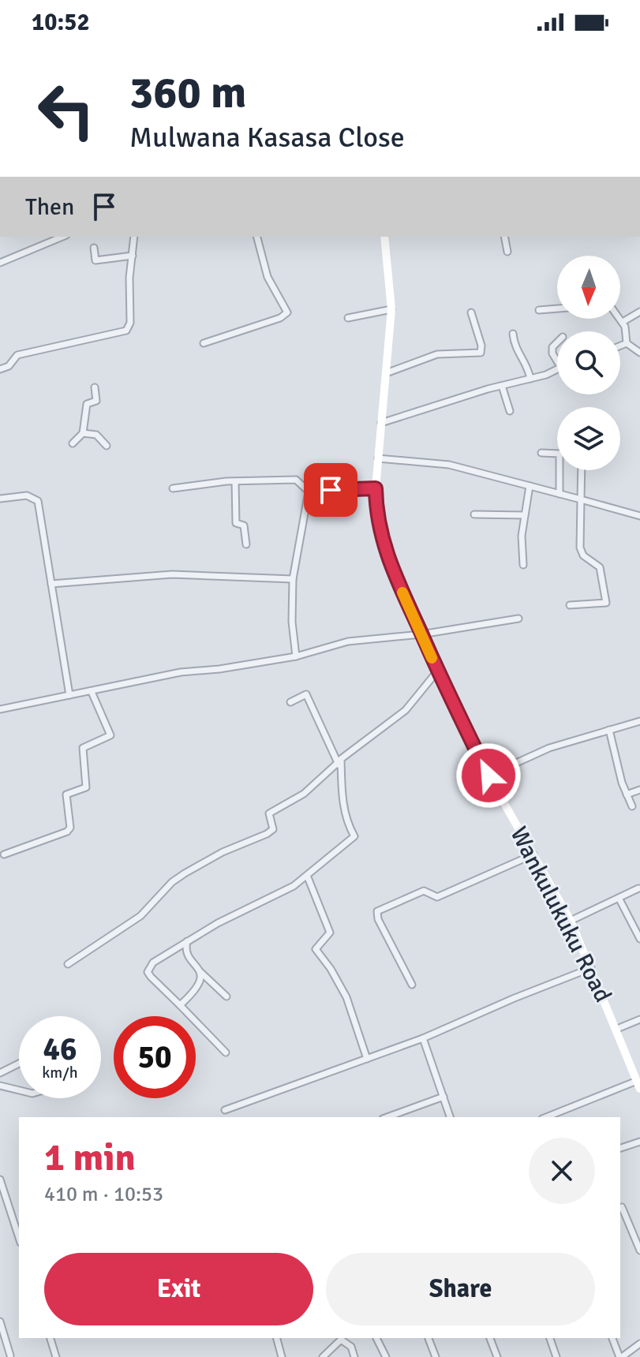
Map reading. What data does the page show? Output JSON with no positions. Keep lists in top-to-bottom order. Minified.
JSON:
{"streets":{"main road":["Wankulukuku Road"]},"north":"bottom","page":{"status":"10:52","turn":["360 m","Mulwana Kasasa Close"],"then":"Then","speed":"46 km/h","limit":"50","heading":["1 min","410 m · 10:53"],"buttons":["Exit","Share"]}}
